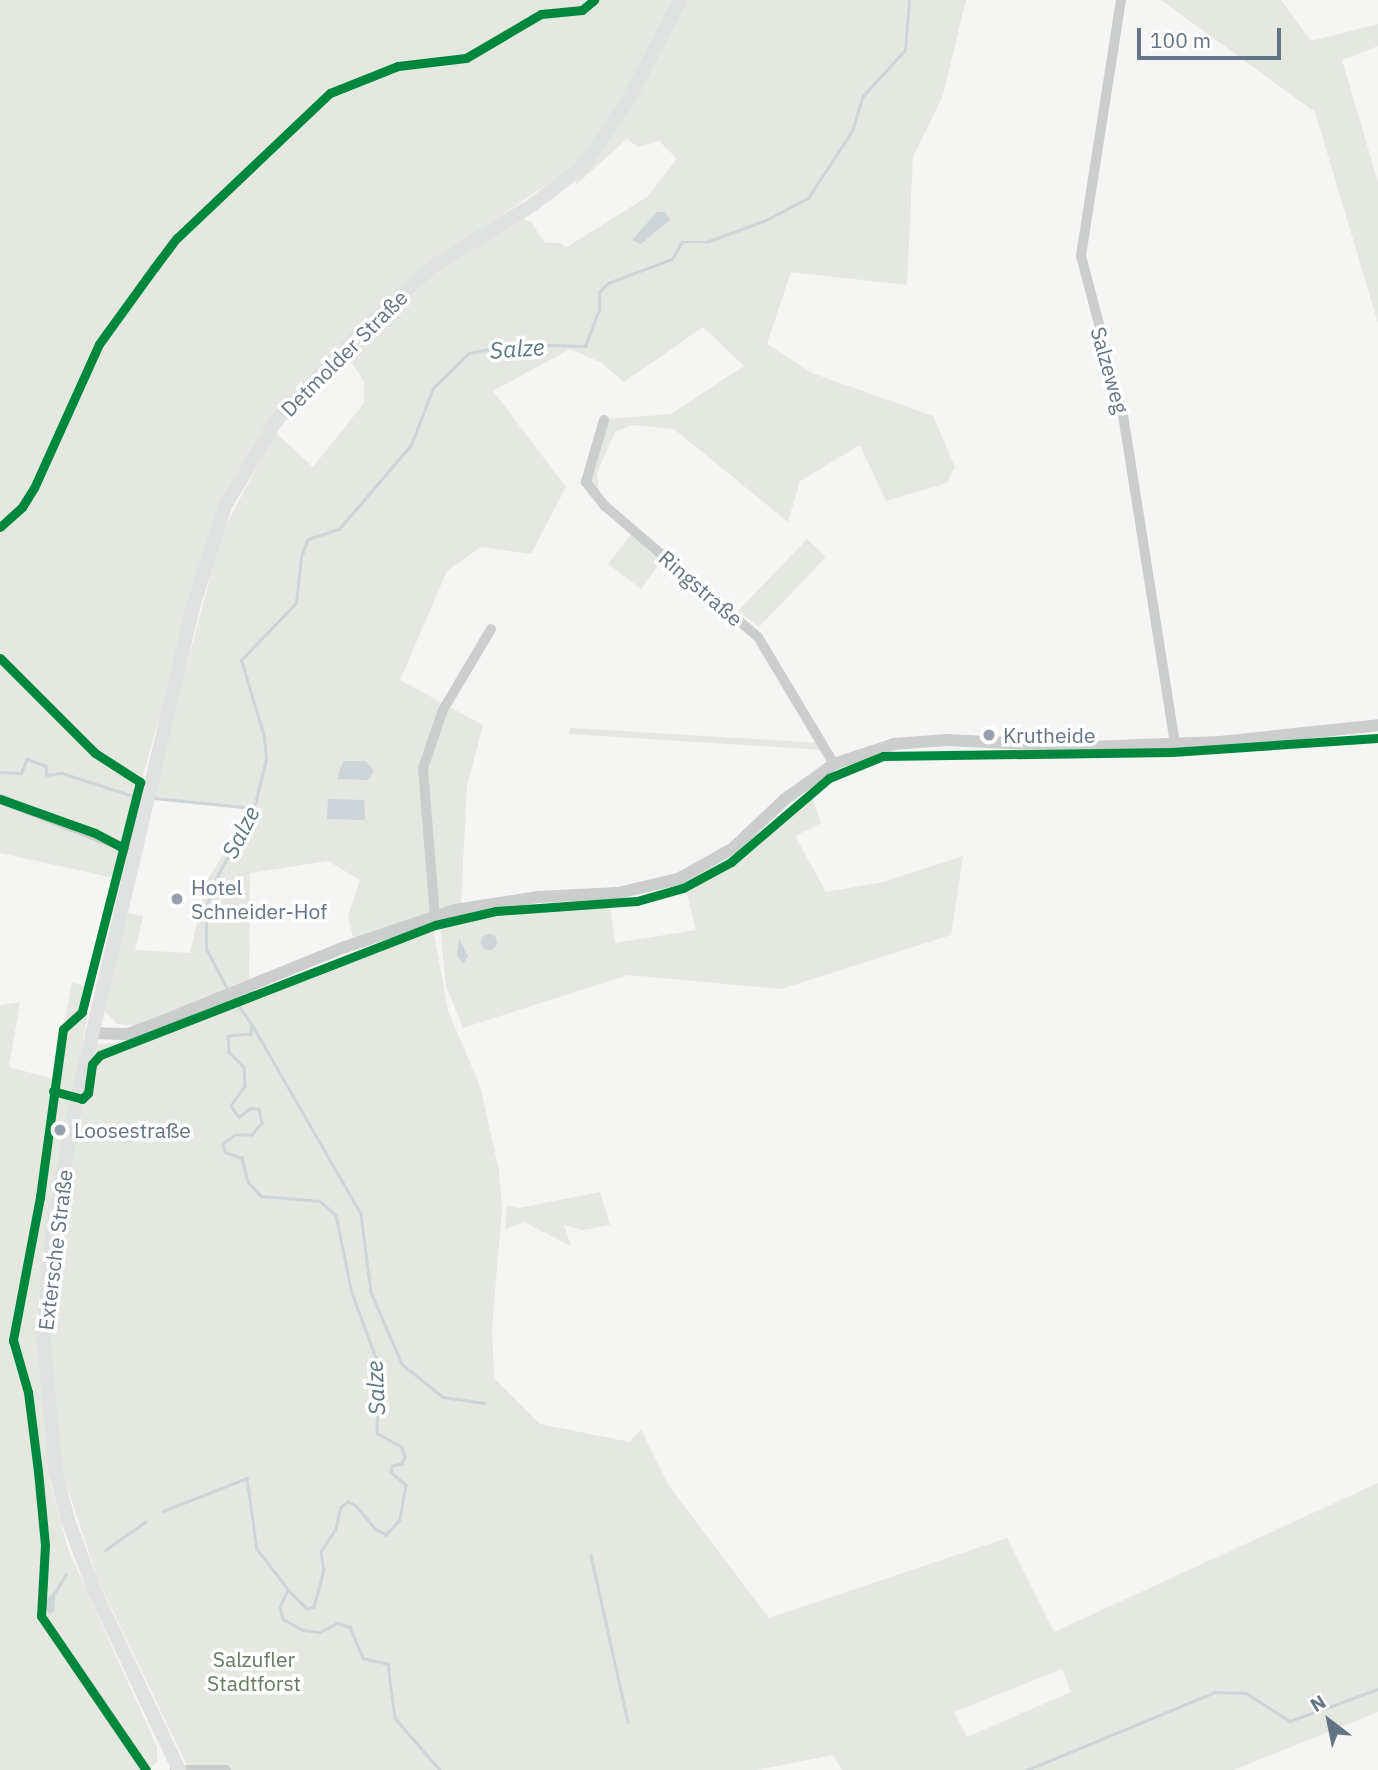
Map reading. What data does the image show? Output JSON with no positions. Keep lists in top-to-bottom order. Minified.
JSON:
{"streets":{"main road":["Detmolder Straße","Extersche Straße"],"street":["Salzeweg","Ringstraße"]},"crossings":[["Detmolder Straße","Extersche Straße"]],"water":["Salze"],"parks":["Salzufler Stadtforst"],"places":["Krutheide","Hotel Schneider-Hof","Loosestraße"],"scale_bar":"100 m","north":"top left"}
